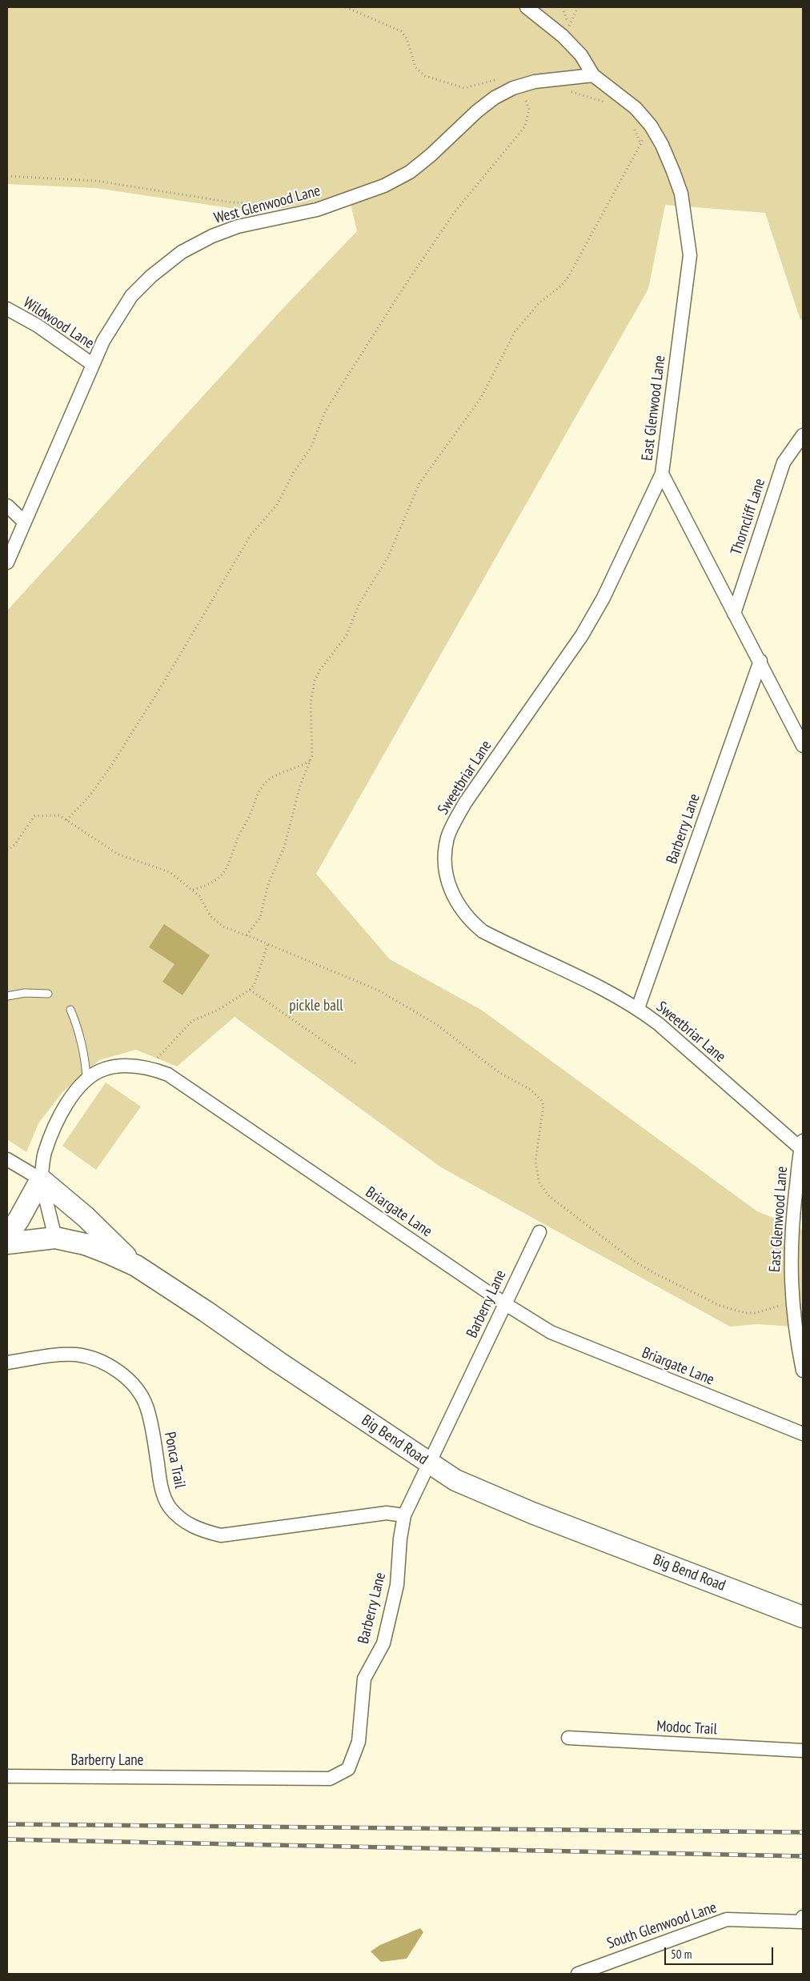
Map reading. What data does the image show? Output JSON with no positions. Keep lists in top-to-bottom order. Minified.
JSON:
{"streets":{"main road":["Big Bend Road"],"street":["West Glenwood Lane","Wildwood Lane","East Glenwood Lane","Thorncliff Lane","Sweetbriar Lane","Barberry Lane","Briargate Lane","Ponca Trail","Modoc Trail","South Glenwood Lane"]},"crossings":[["West Glenwood Lane","Wildwood Lane"],["West Glenwood Lane","East Glenwood Lane"],["East Glenwood Lane","Thorncliff Lane"],["East Glenwood Lane","Sweetbriar Lane"],["East Glenwood Lane","Barberry Lane"],["Sweetbriar Lane","Barberry Lane"],["Barberry Lane","Briargate Lane"],["Barberry Lane","Big Bend Road"],["Barberry Lane","Ponca Trail"]],"parks":["pickle ball"],"scale_bar":"50 m"}
